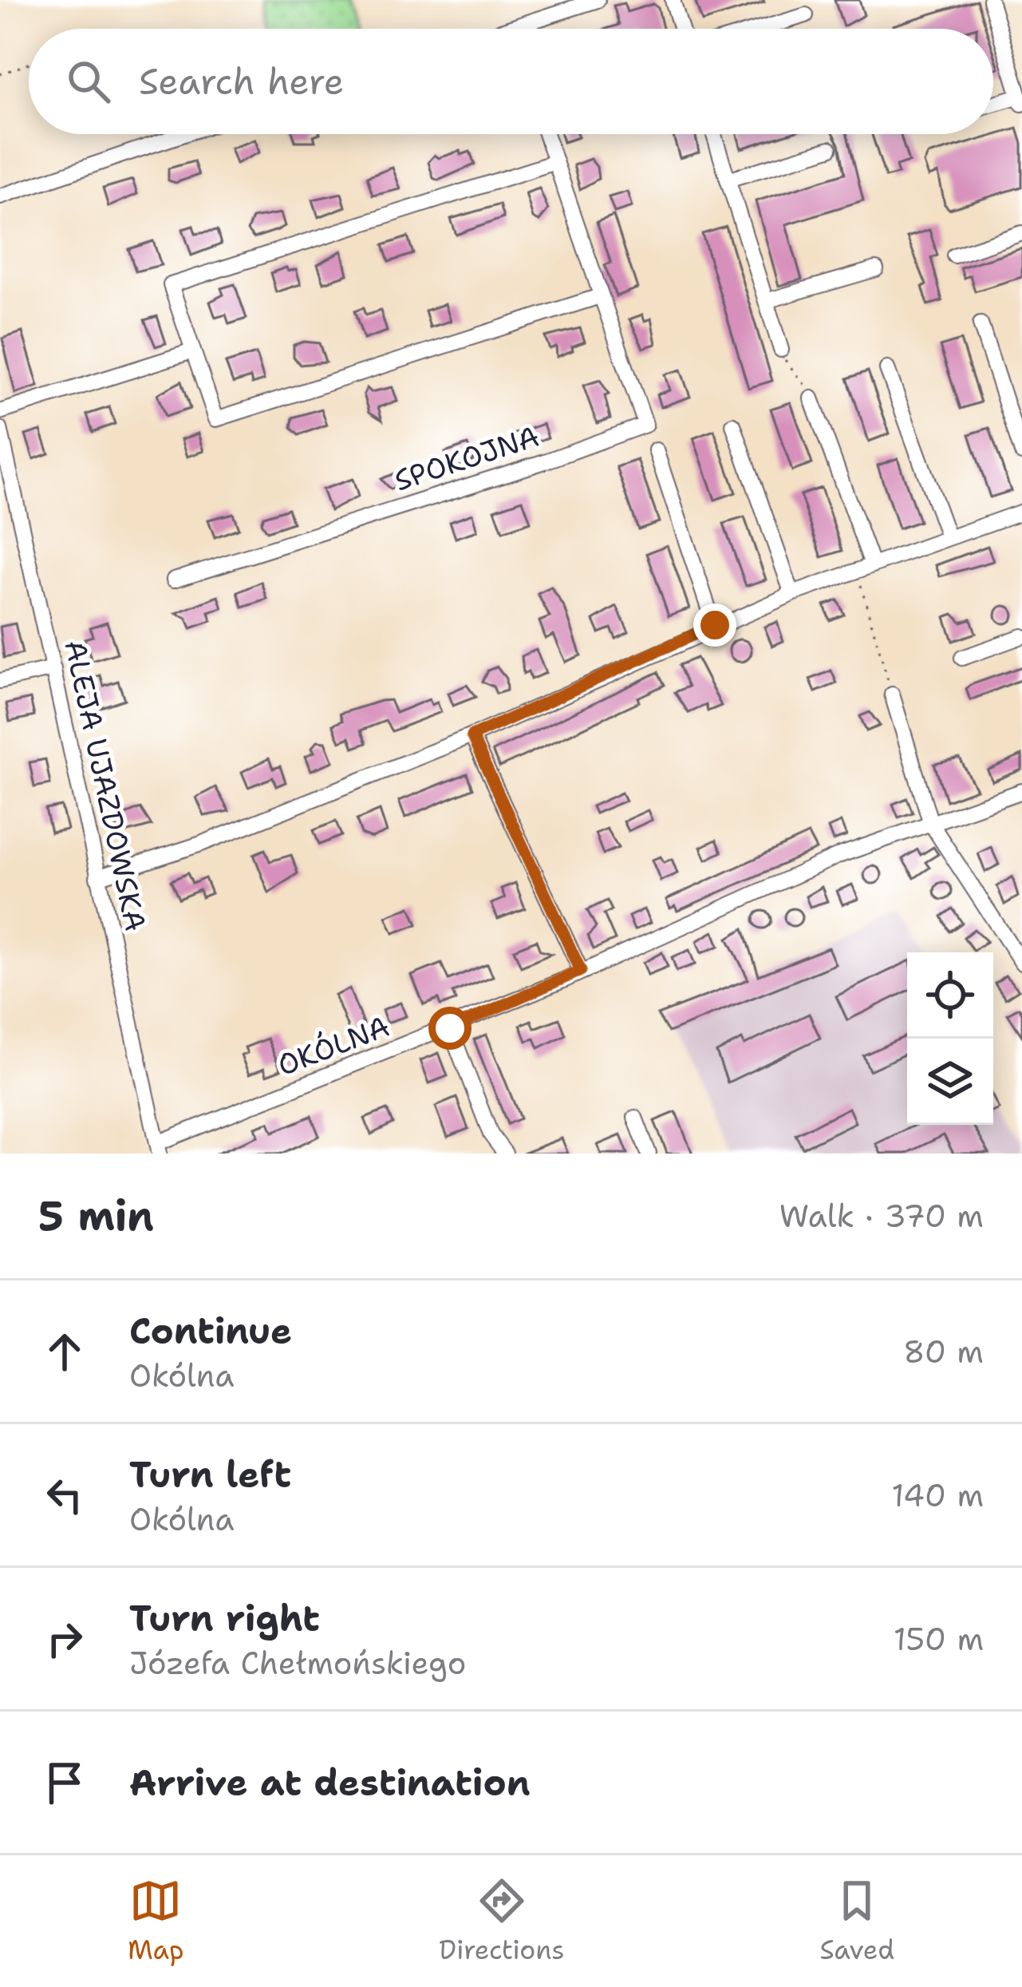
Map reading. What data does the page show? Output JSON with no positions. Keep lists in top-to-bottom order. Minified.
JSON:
{"streets":{"street":["SPOKOJNA","ALEJA UJAZDOWSKA","OKÓLNA"]},"crossings":[["ALEJA UJAZDOWSKA","OKÓLNA"]],"page":{"search":"Search here","heading":["5 min","Walk · 370 m"],"list":[["Continue","Okólna","80 m"],["Turn left","Okólna","140 m"],["Turn right","Józefa Chełmońskiego","150 m"],"Arrive at destination"],"nav":["Map","Directions","Saved"]}}
